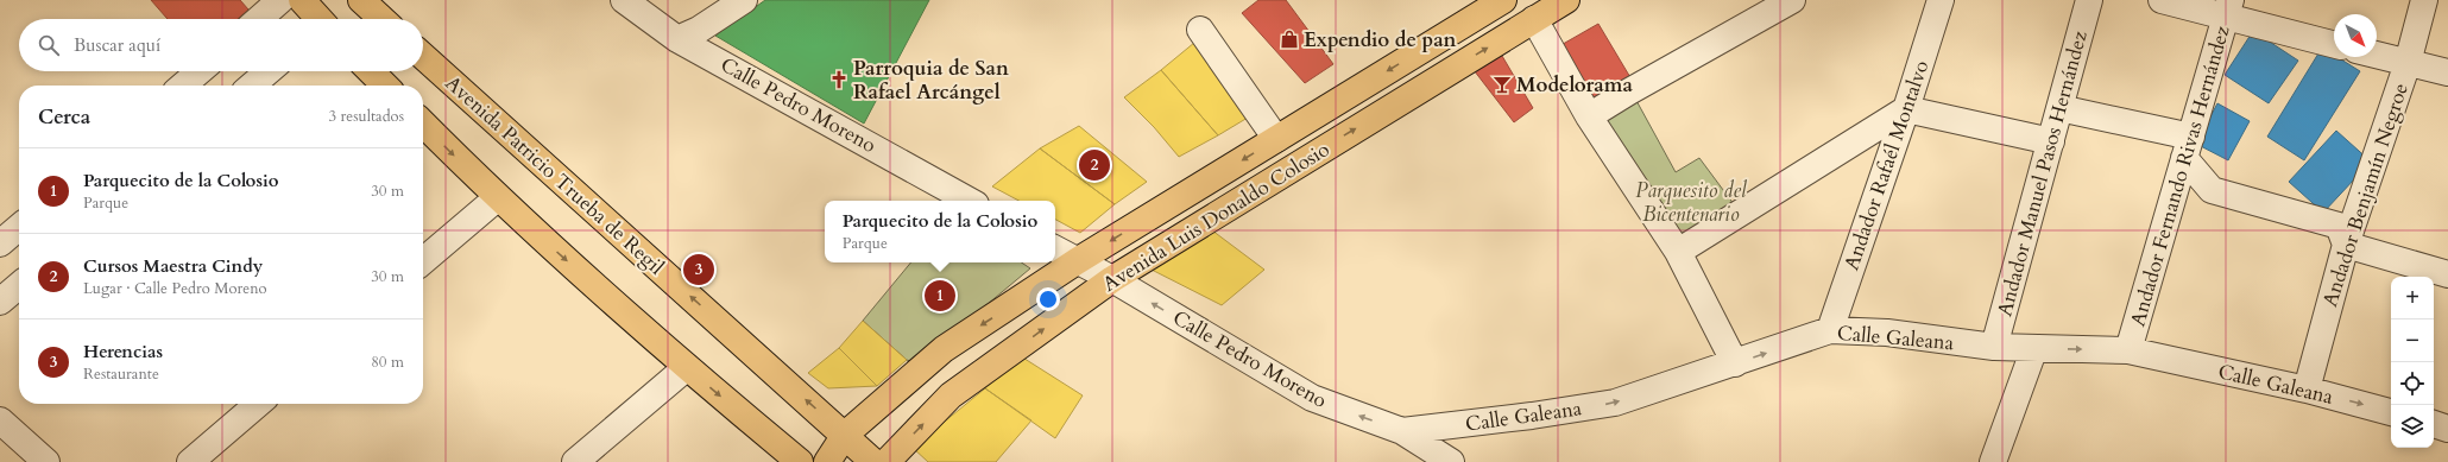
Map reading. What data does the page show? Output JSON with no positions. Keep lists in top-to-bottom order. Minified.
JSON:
{"streets":{"main road":["Avenida Patricio Trueba de Regil","Avenida Luis Donaldo Colosio"],"street":["Calle Pedro Moreno","Andador Rafaél Montalvo","Andador Manuel Pasos Hernández","Andador Fernando Rivas Hernández","Andador Benjamín Negroe","Calle Galeana"]},"crossings":[["Calle Pedro Moreno","Avenida Luis Donaldo Colosio"],["Calle Pedro Moreno","Calle Galeana"],["Andador Rafaél Montalvo","Calle Galeana"],["Andador Manuel Pasos Hernández","Calle Galeana"],["Andador Fernando Rivas Hernández","Calle Galeana"],["Andador Benjamín Negroe","Calle Galeana"]],"one_way":["Calle Pedro Moreno"],"parks":["Parquesito del Bicentenario"],"places":{"shop":["Expendio de pan"],"church":["Parroquia de San Rafael Arcángel"],"bar":["Modelorama"]},"north":"bottom right","page":{"search":"Buscar aquí","heading":["Cerca","3 resultados"],"pins":["2","3","1"],"list":[{"mark":"1","name":"Parquecito de la Colosio","note":"Parque","value":"30 m"},{"mark":"2","name":"Cursos Maestra Cindy","note":"Lugar · Calle Pedro Moreno","value":"30 m"},{"mark":"3","name":"Herencias","note":"Restaurante","value":"80 m"}],"popup":["Parquecito de la Colosio","Parque"],"map_buttons":["+","−"]}}
